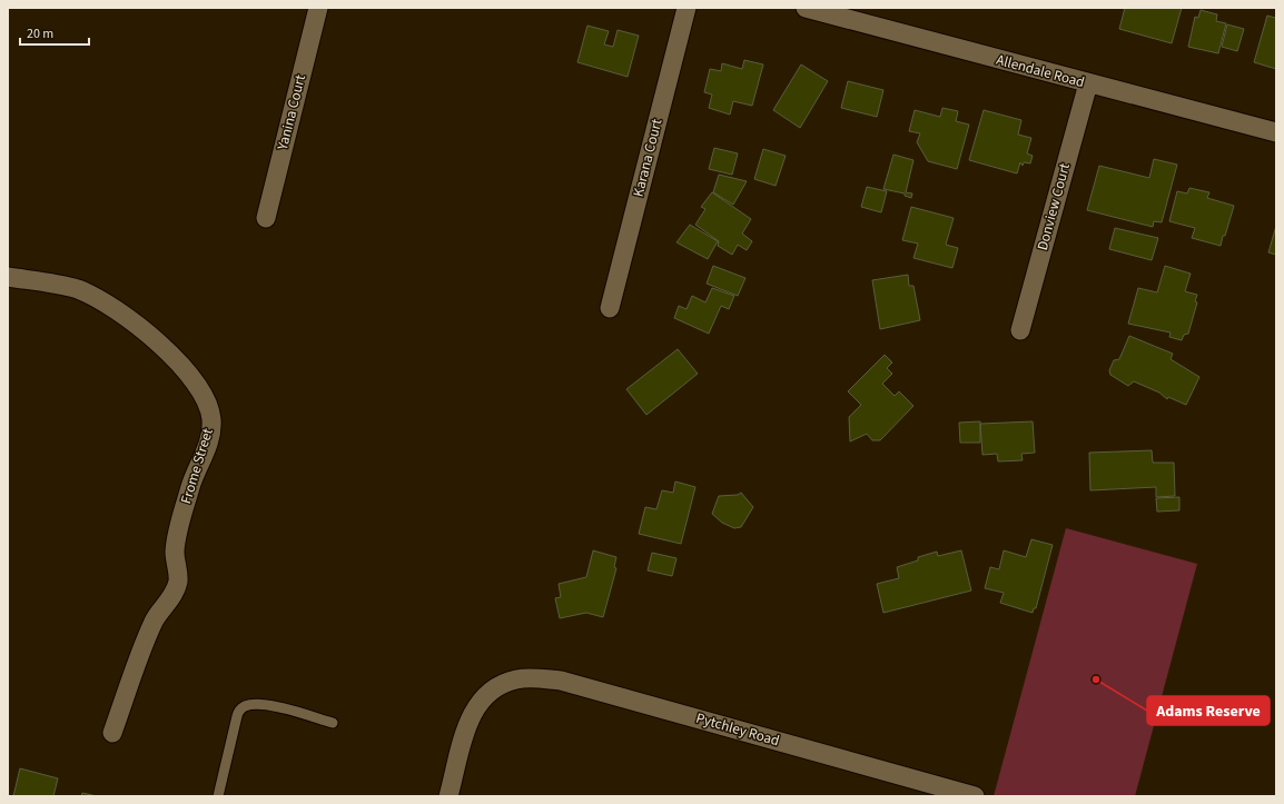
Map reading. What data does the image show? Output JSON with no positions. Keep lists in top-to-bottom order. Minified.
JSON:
{"streets":{"street":["Allendale Road","Yanina Court","Karana Court","Donview Court","Frome Street","Pytchley Road"]},"crossings":[["Allendale Road","Donview Court"]],"places":["Adams Reserve"],"scale_bar":"20 m"}
